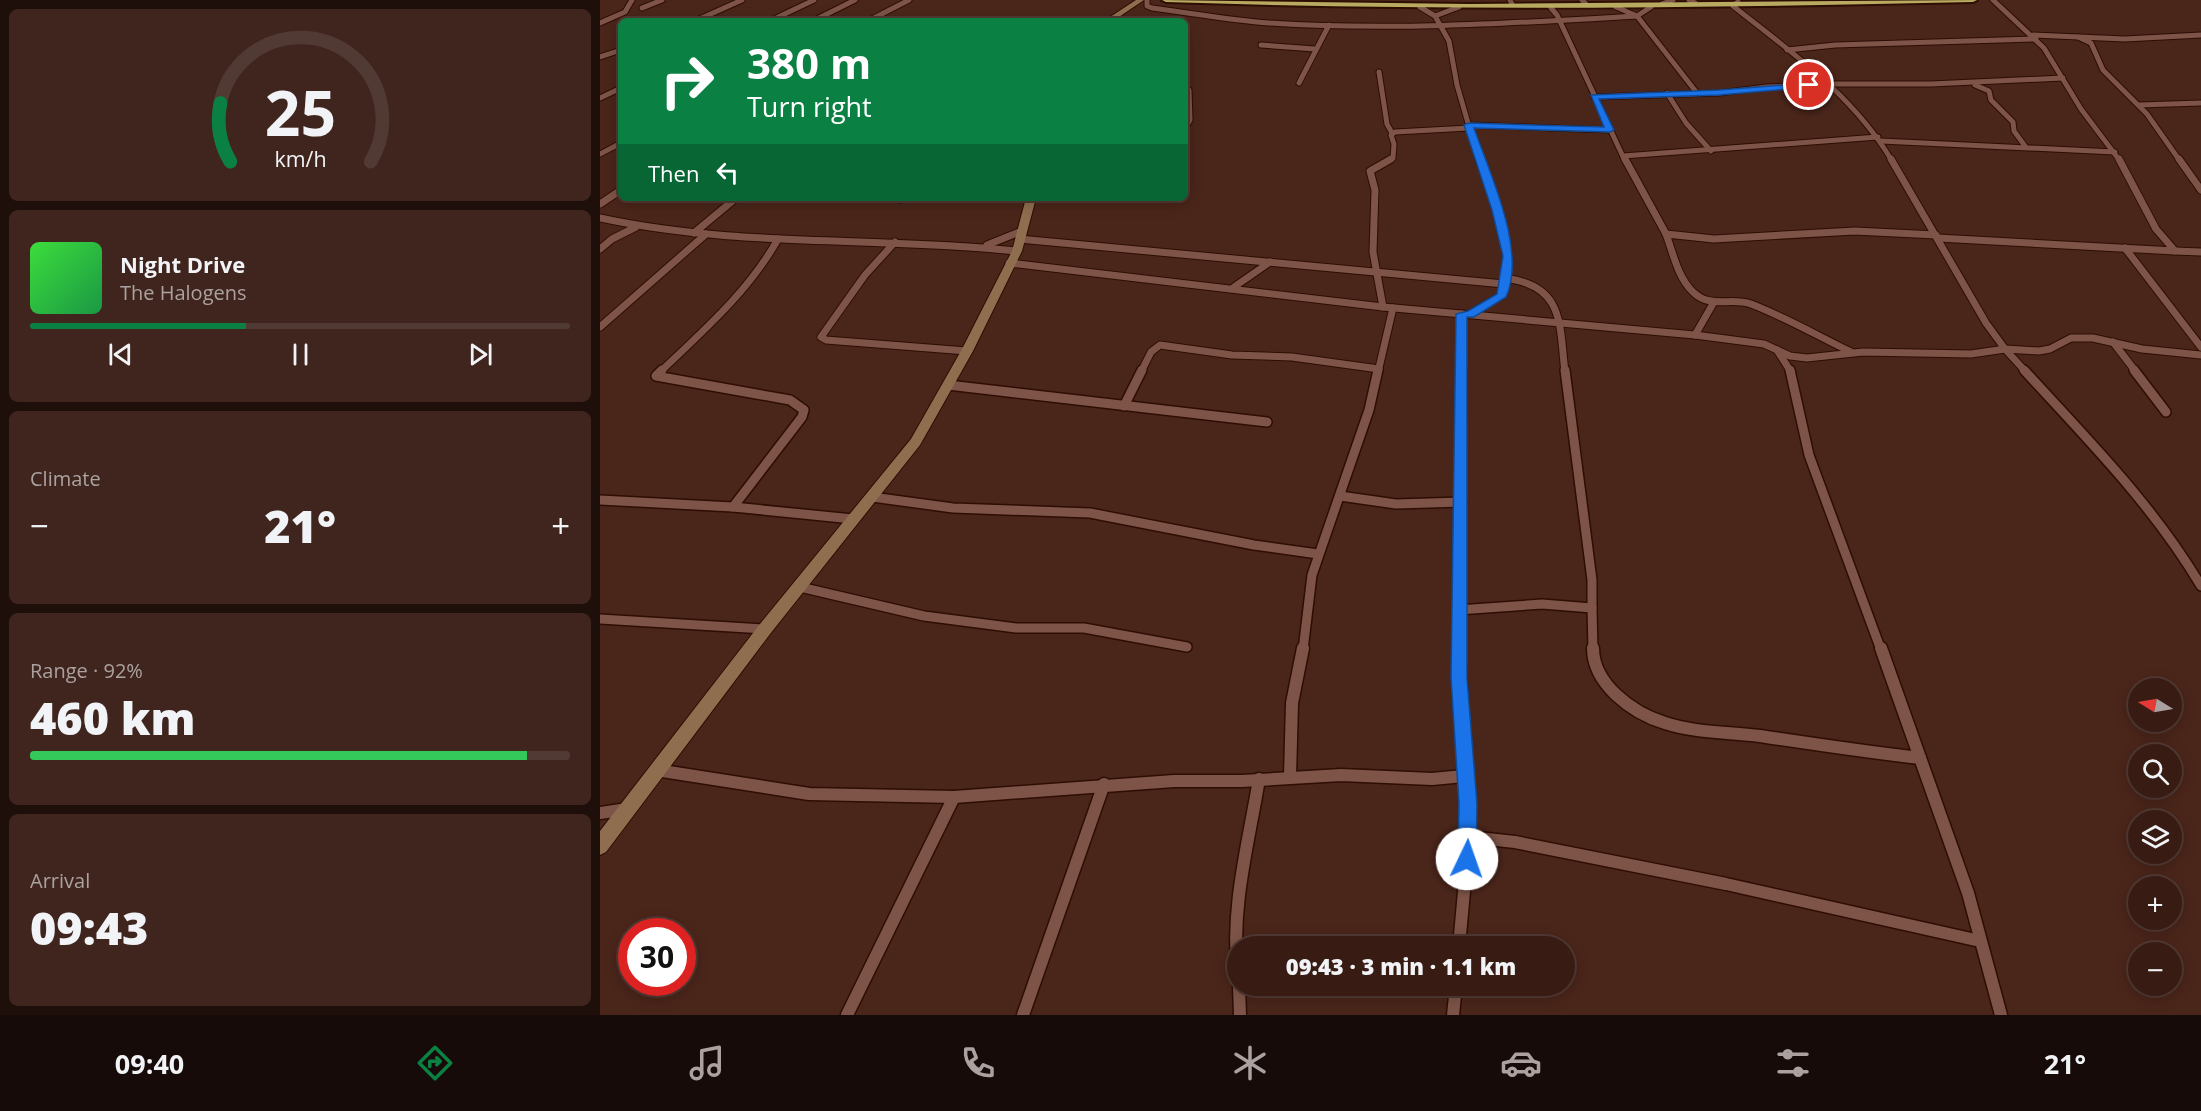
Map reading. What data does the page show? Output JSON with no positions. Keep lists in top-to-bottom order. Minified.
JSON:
{"north":"left","page":{"turn":["380 m","Turn right"],"then":"Then","song":["Night Drive","The Halogens"],"tile":["Climate",["Range · 92%","460 km"],["Arrival","09:43"]],"heat":["−","21°","+"],"map_buttons":["+","−"],"limit":"30","trip":"09:43 · 3 min · 1.1 km","tabs":["09:40","21°"],"gauge":["25","km/h"]}}
